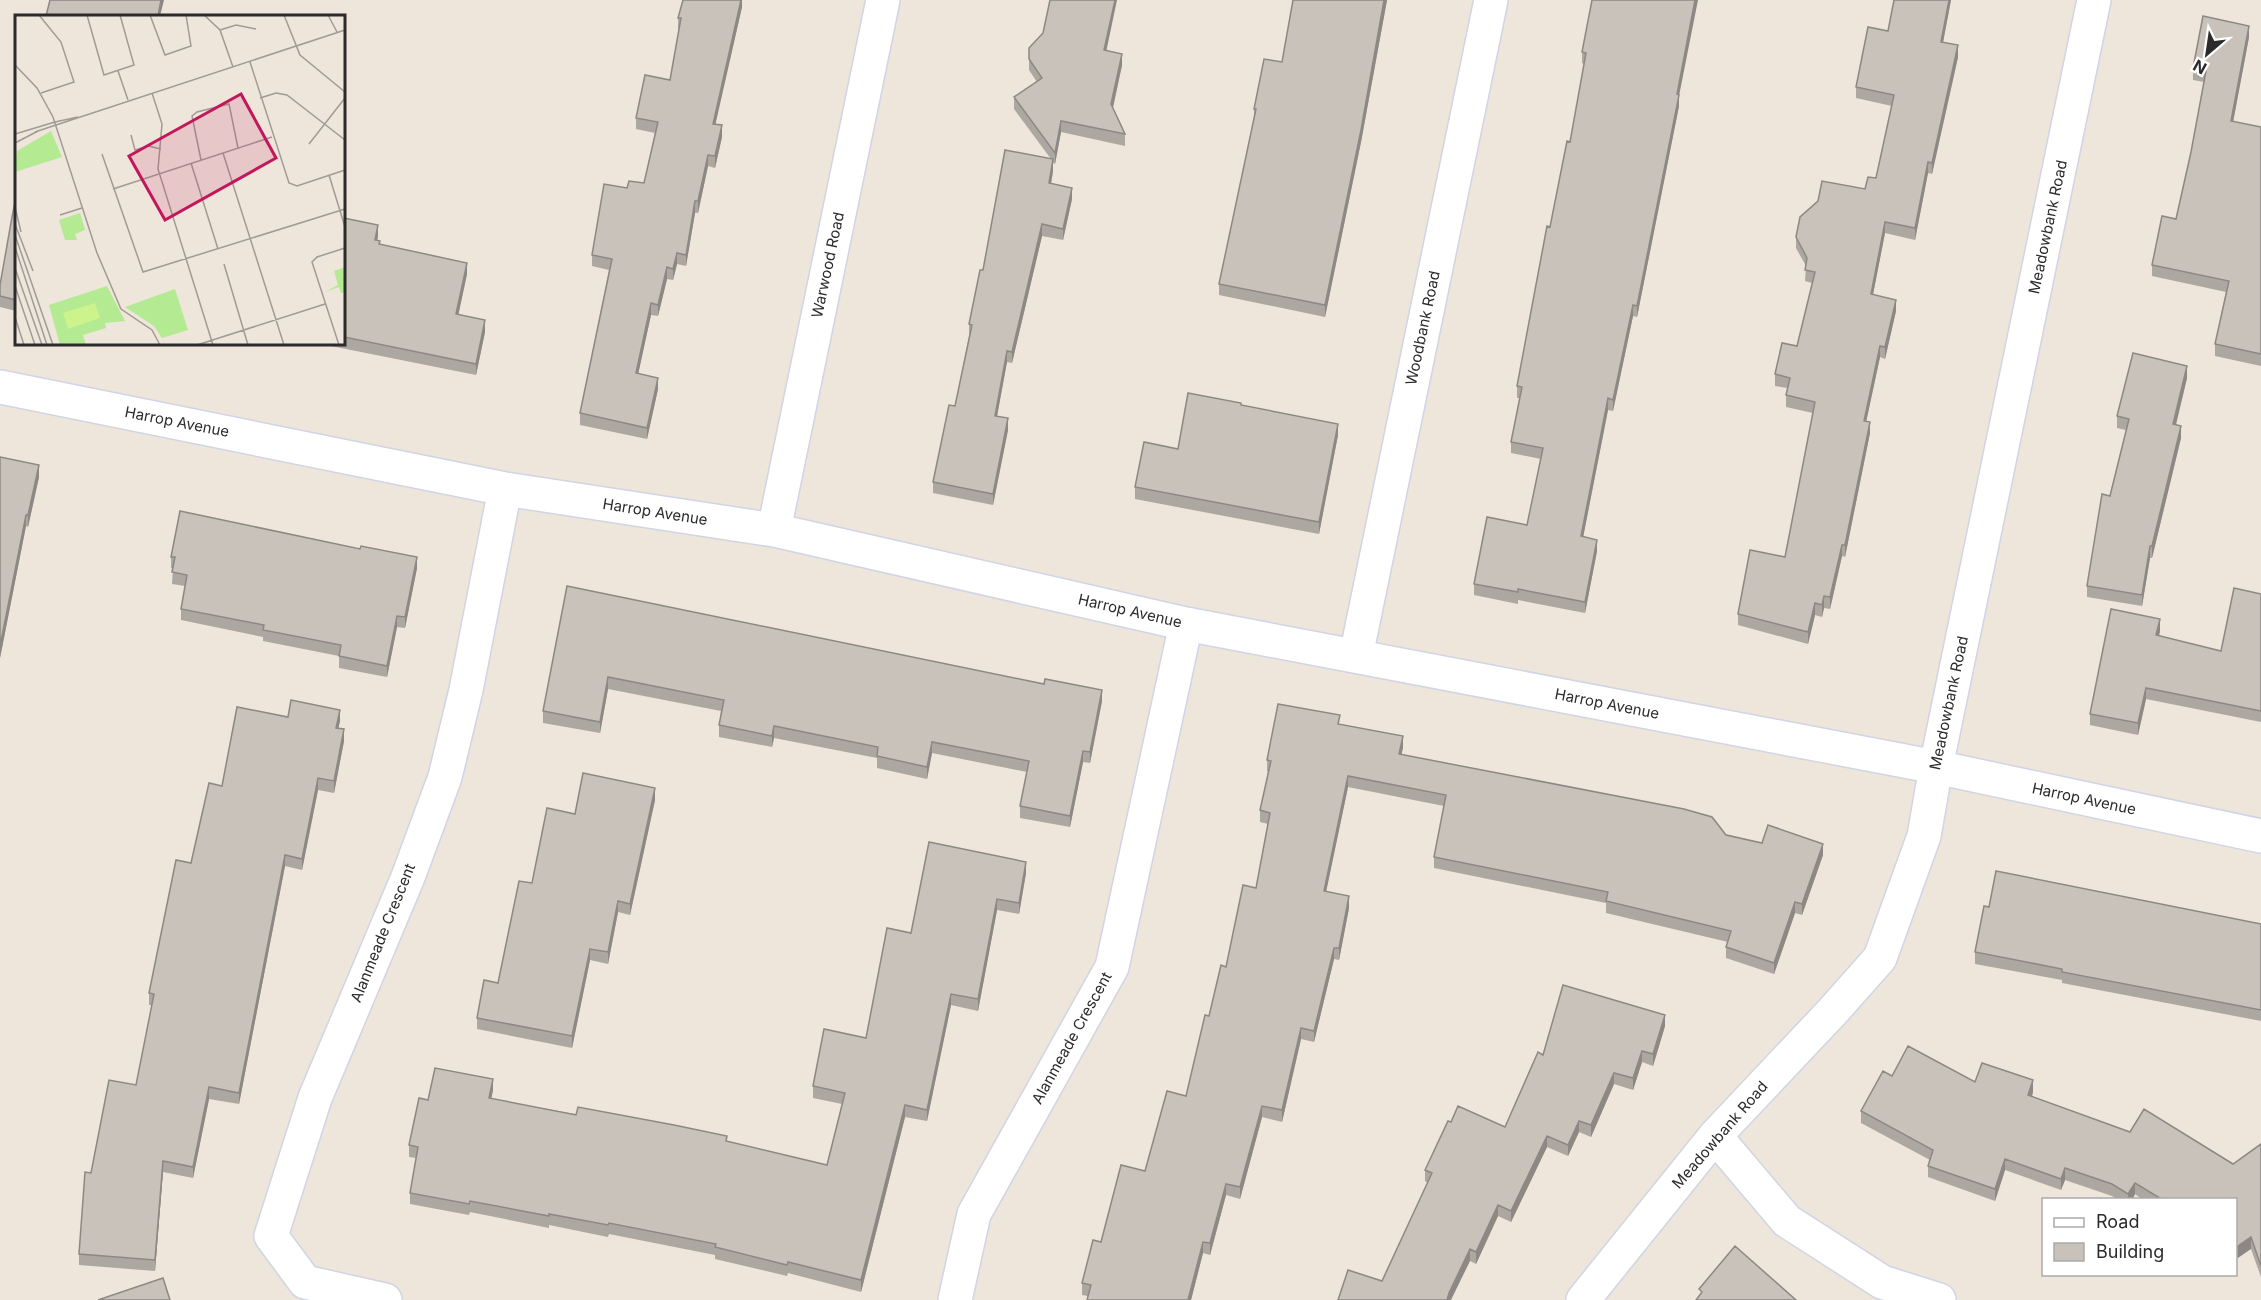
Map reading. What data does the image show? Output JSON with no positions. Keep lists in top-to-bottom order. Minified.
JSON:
{"streets":{"street":["Meadowbank Road","Warwood Road","Woodbank Road","Harrop Avenue","Alanmeade Crescent"]},"crossings":[["Meadowbank Road","Harrop Avenue"],["Warwood Road","Harrop Avenue"],["Woodbank Road","Harrop Avenue"],["Harrop Avenue","Alanmeade Crescent"]],"legend":["Road","Building"],"north":"bottom left"}
